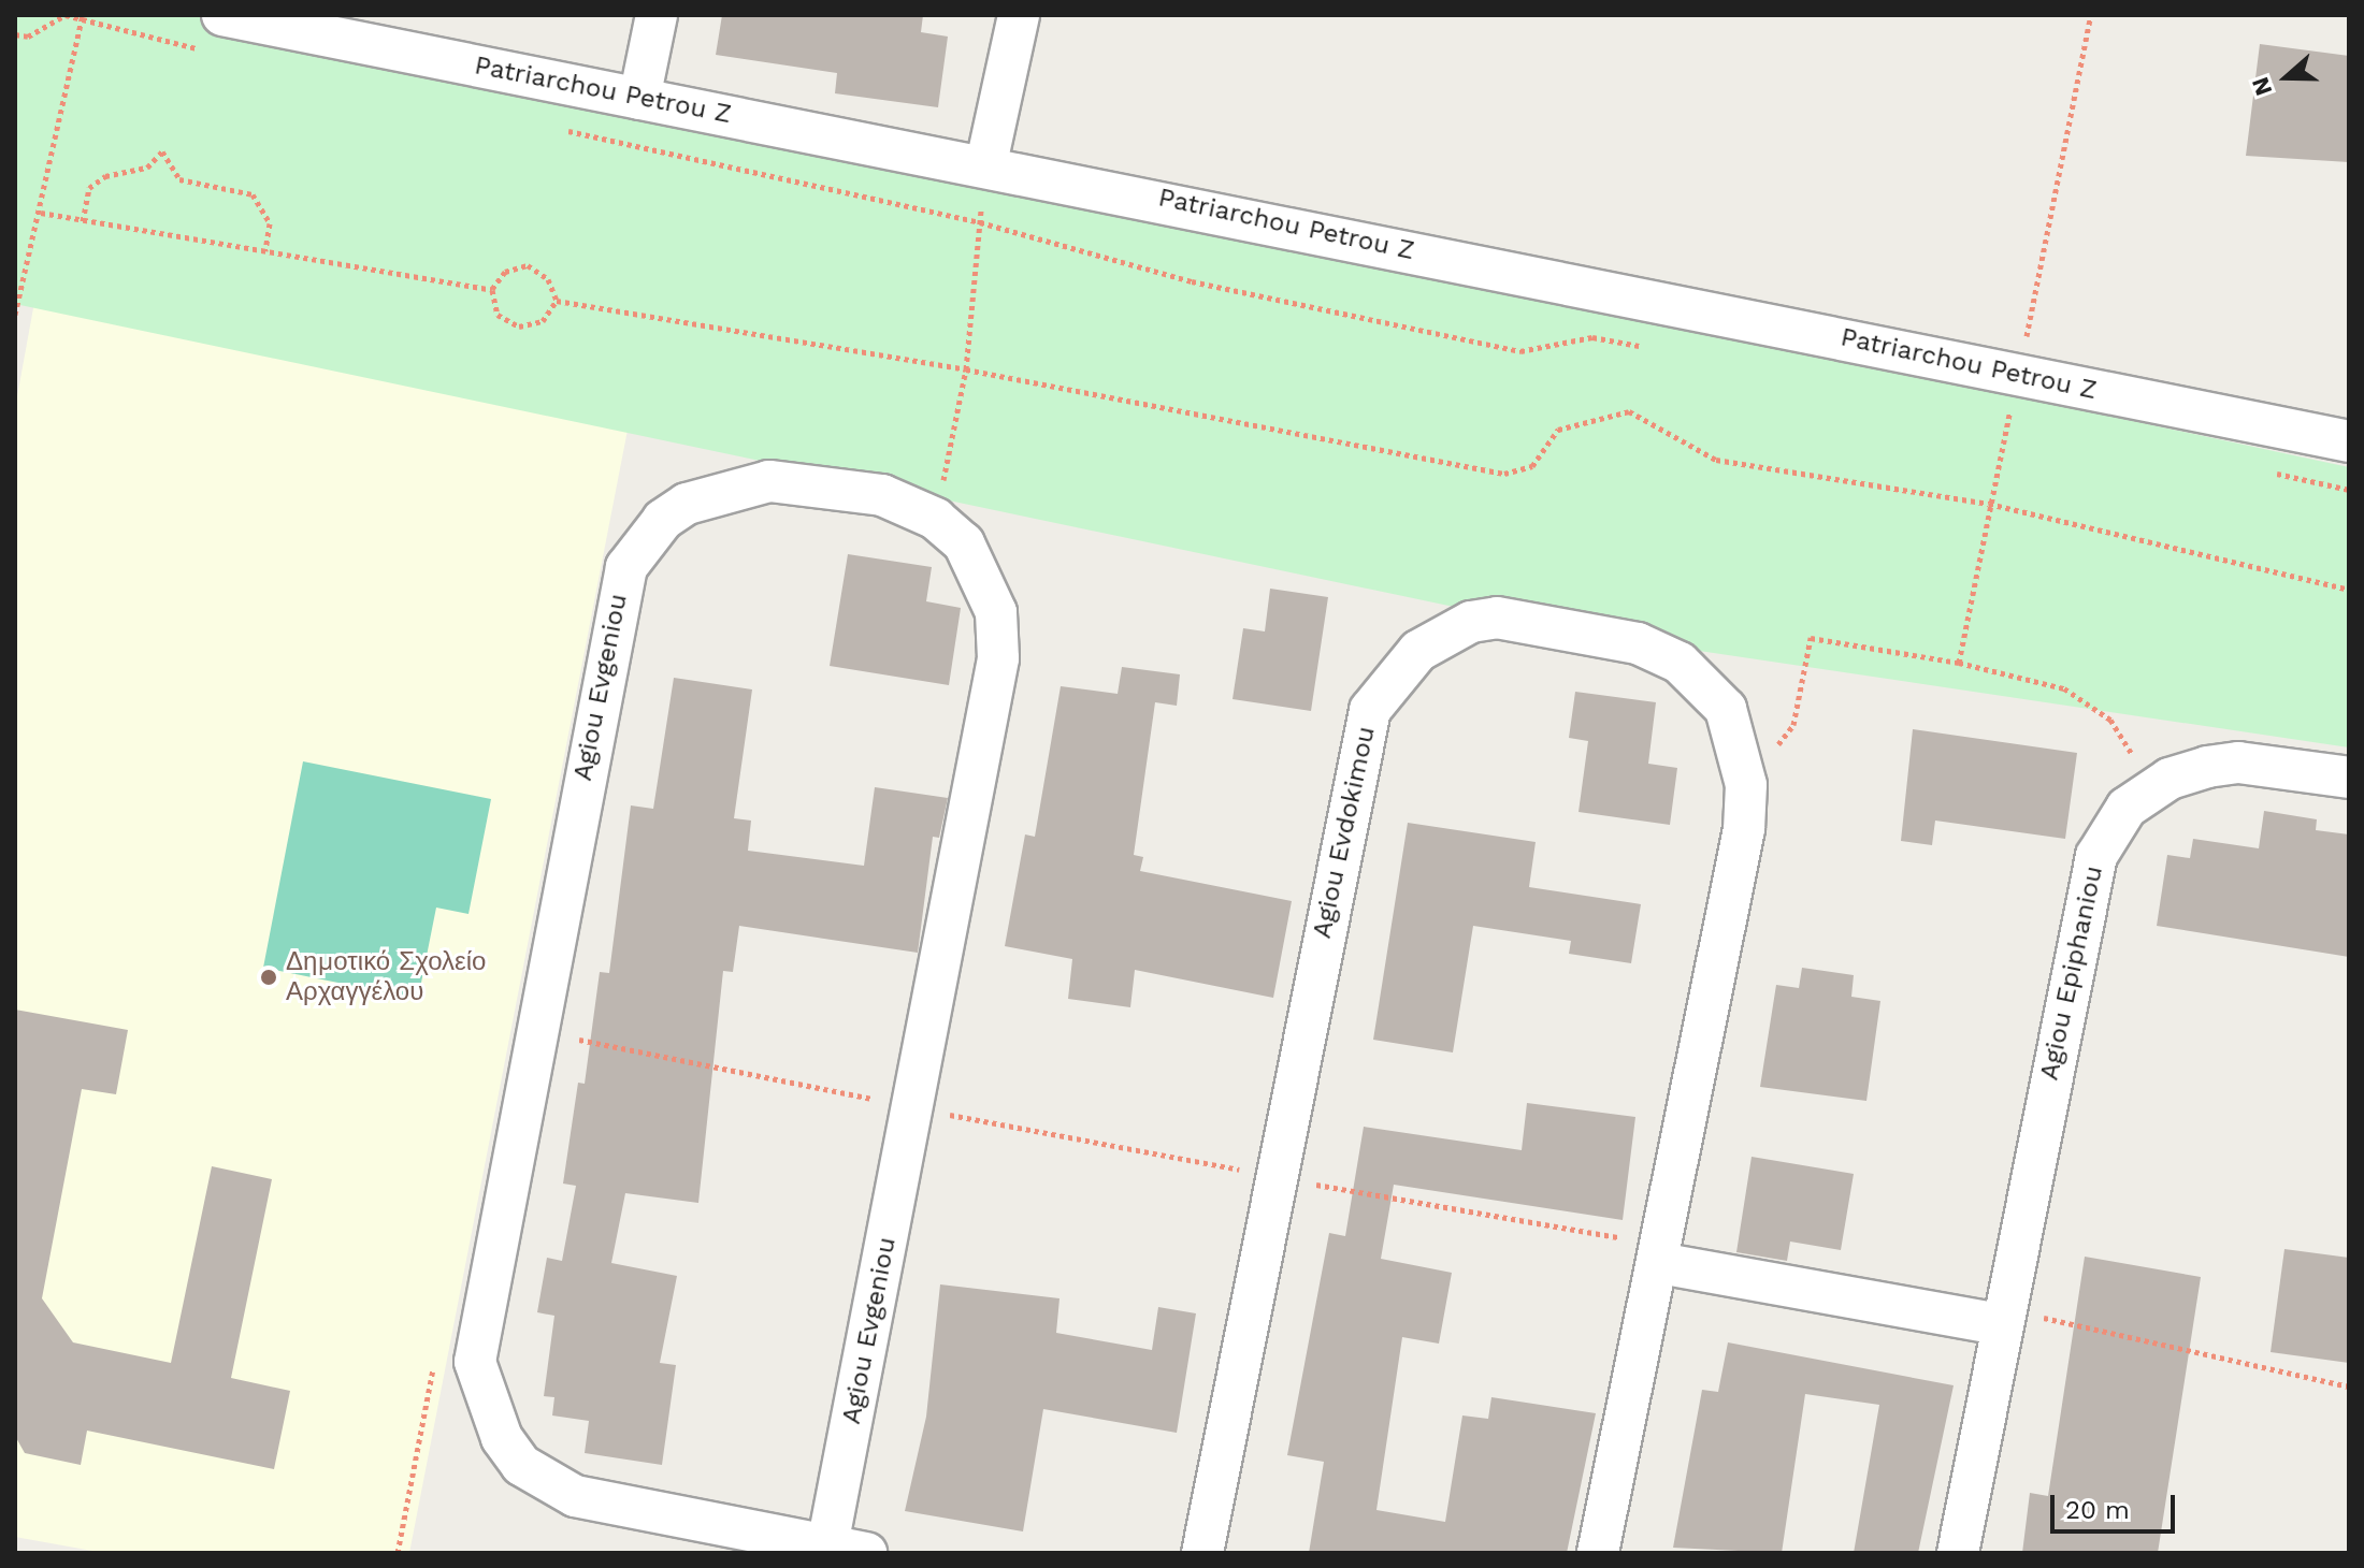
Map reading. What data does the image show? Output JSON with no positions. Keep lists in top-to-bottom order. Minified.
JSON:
{"streets":{"street":["Patriarchou Petrou Z","Agiou Evgeniou","Agiou Evdokimou","Agiou Epiphaniou"]},"places":["Δημοτικό Σχολείο Αρχαγγέλου"],"scale_bar":"20 m","north":"left"}
